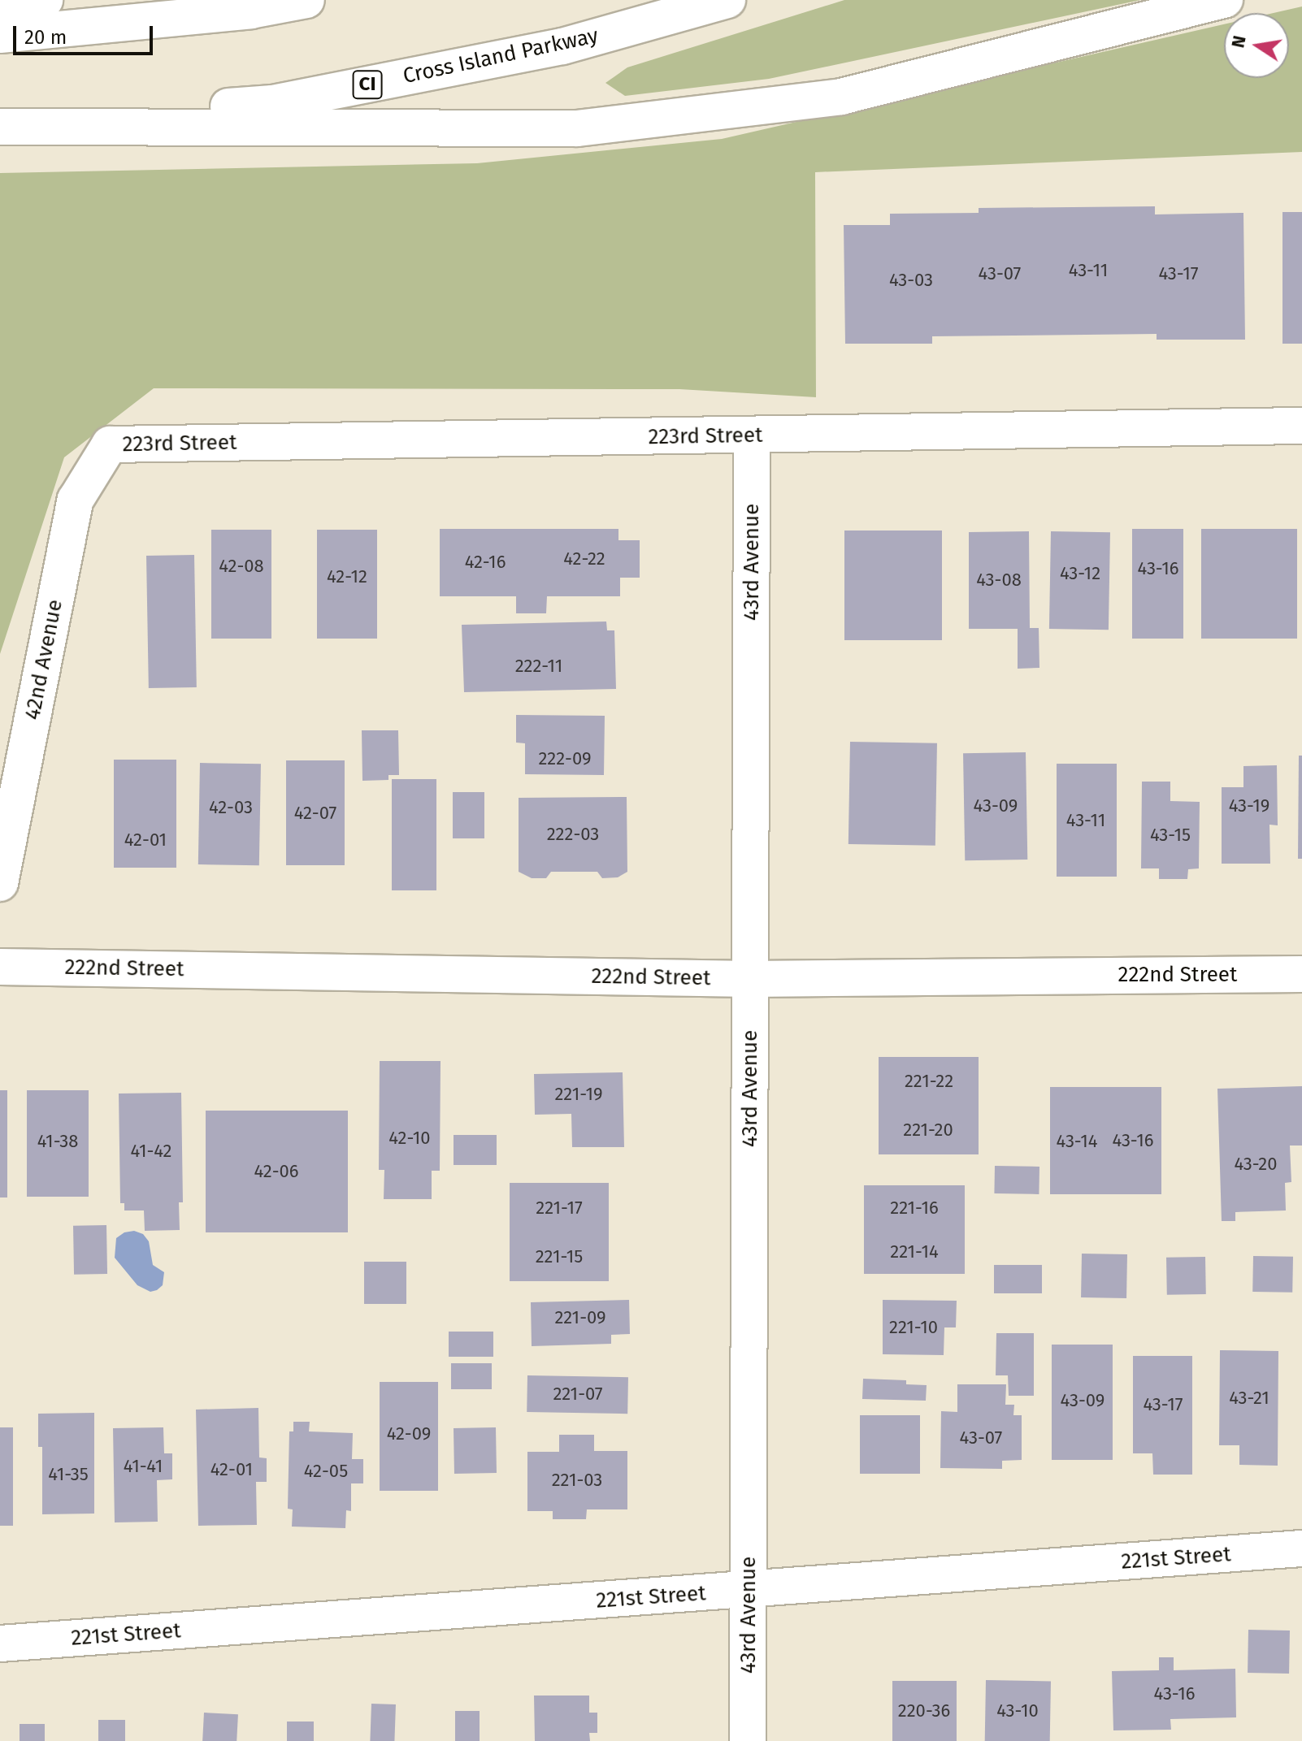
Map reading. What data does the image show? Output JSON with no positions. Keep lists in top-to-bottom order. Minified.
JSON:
{"streets":{"main road":["Cross Island Parkway","CI","223rd Street","43rd Avenue","42nd Avenue","222nd Street","221st Street"]},"crossings":[["223rd Street","43rd Avenue"],["223rd Street","42nd Avenue"],["43rd Avenue","222nd Street"],["43rd Avenue","221st Street"]],"house_numbers":["43-11","43-07","43-17","43-03","42-22","42-16","42-08","43-16","43-12","42-12","43-08","222-11","222-09","43-09","43-19","42-03","42-07","43-11","222-03","43-15","42-01","221-22","221-19","221-20","42-10","43-16","41-38","43-14","41-42","43-20","42-06","221-17","221-16","221-14","221-15","221-09","221-10","221-07","43-21","43-09","43-17","42-09","43-07","41-41","42-01","42-05","41-35","221-03","43-16","220-36","43-10"],"scale_bar":"20 m","north":"left"}
